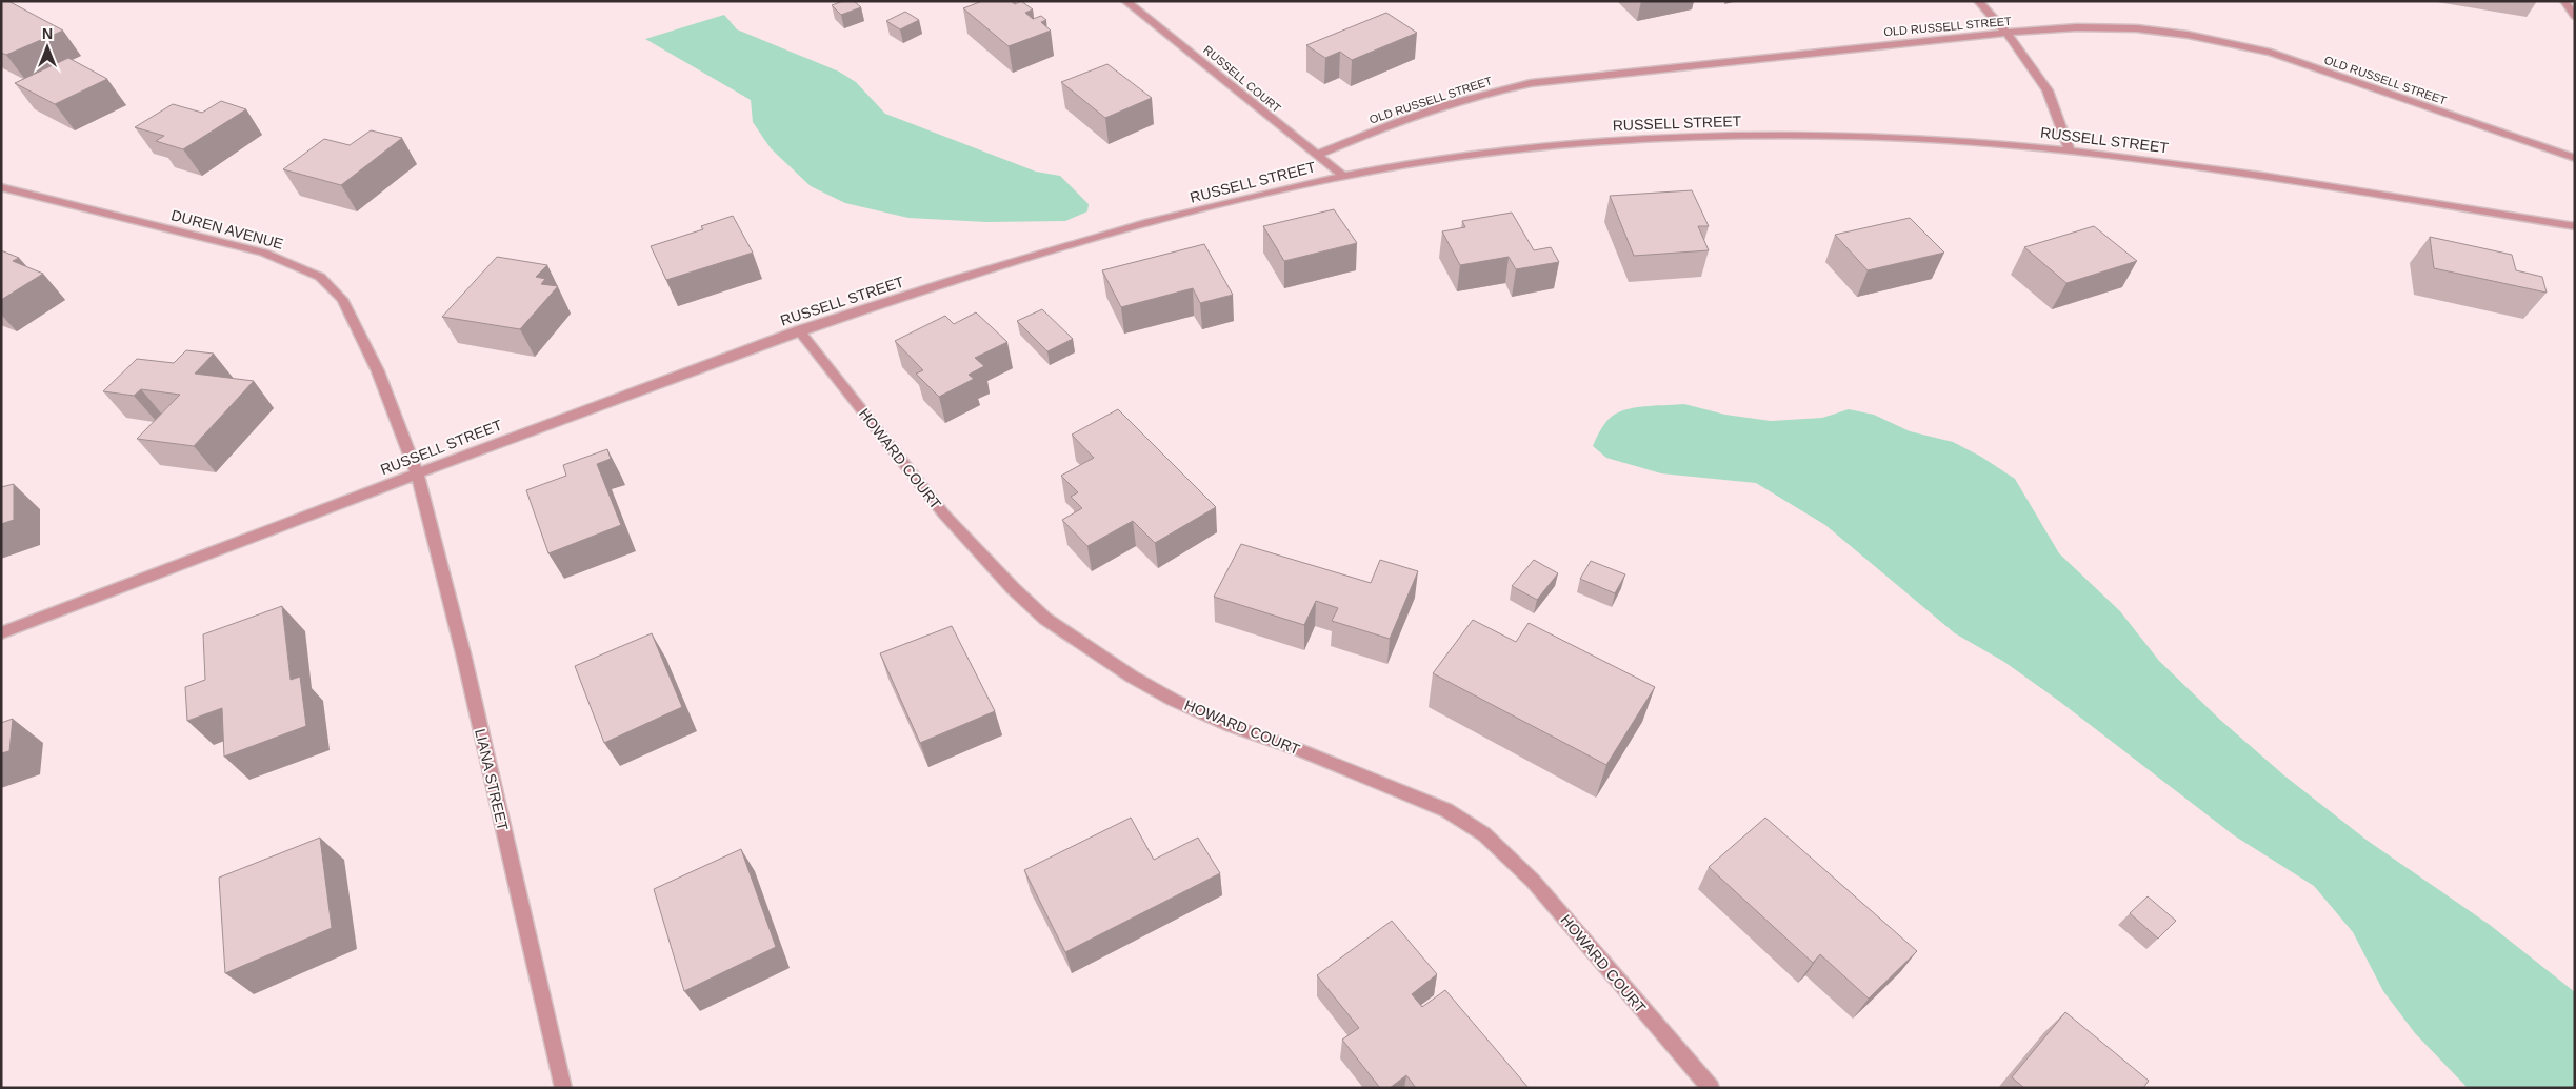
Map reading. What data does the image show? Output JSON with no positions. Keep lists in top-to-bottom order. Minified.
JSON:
{"streets":{"street":["OLD RUSSELL STREET","RUSSELL COURT","RUSSELL STREET","DUREN AVENUE","HOWARD COURT","LIANA STREET"]},"crossings":[["OLD RUSSELL STREET","RUSSELL COURT"],["RUSSELL COURT","RUSSELL STREET"],["RUSSELL STREET","DUREN AVENUE"],["RUSSELL STREET","HOWARD COURT"],["RUSSELL STREET","LIANA STREET"],["DUREN AVENUE","LIANA STREET"]],"north":"top"}
